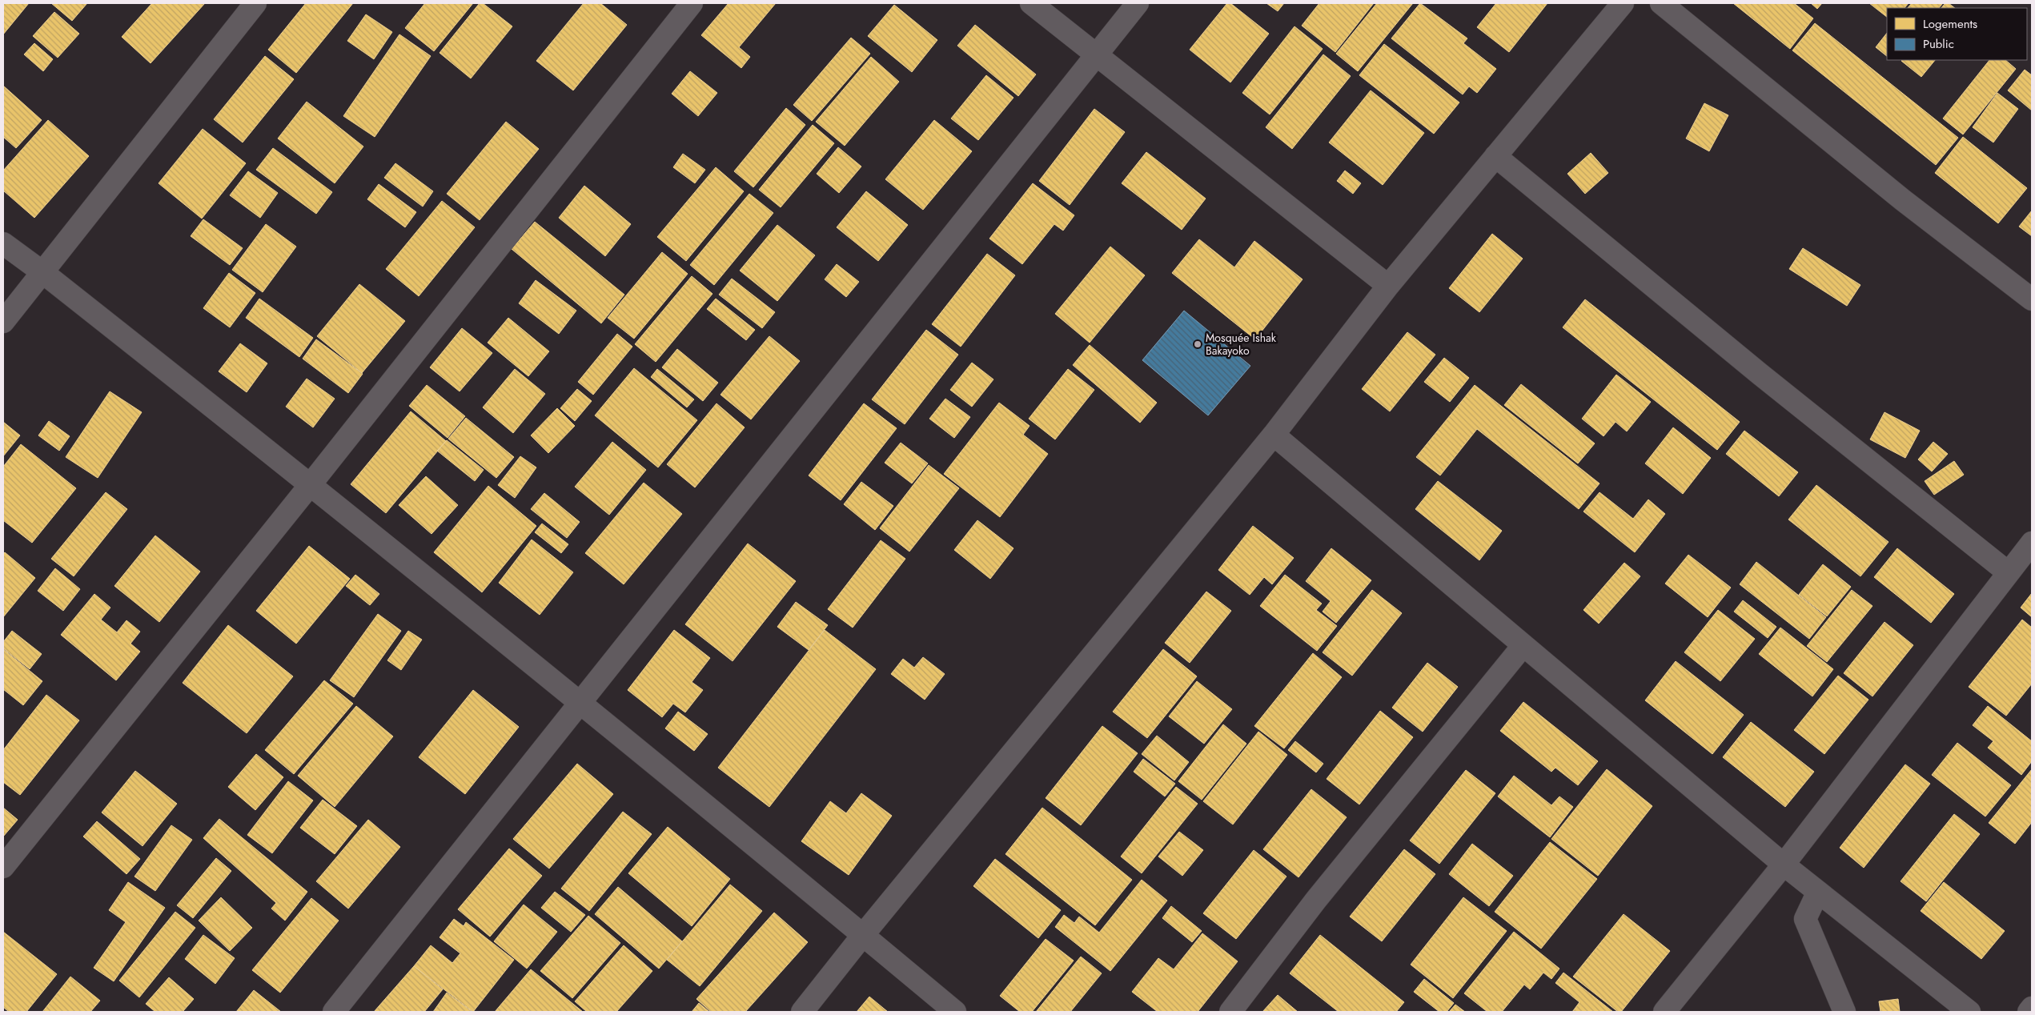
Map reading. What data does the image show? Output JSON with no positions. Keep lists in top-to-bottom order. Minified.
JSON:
{"places":["Mosquée Ishak Bakayoko"],"legend":["Logements","Public"]}
